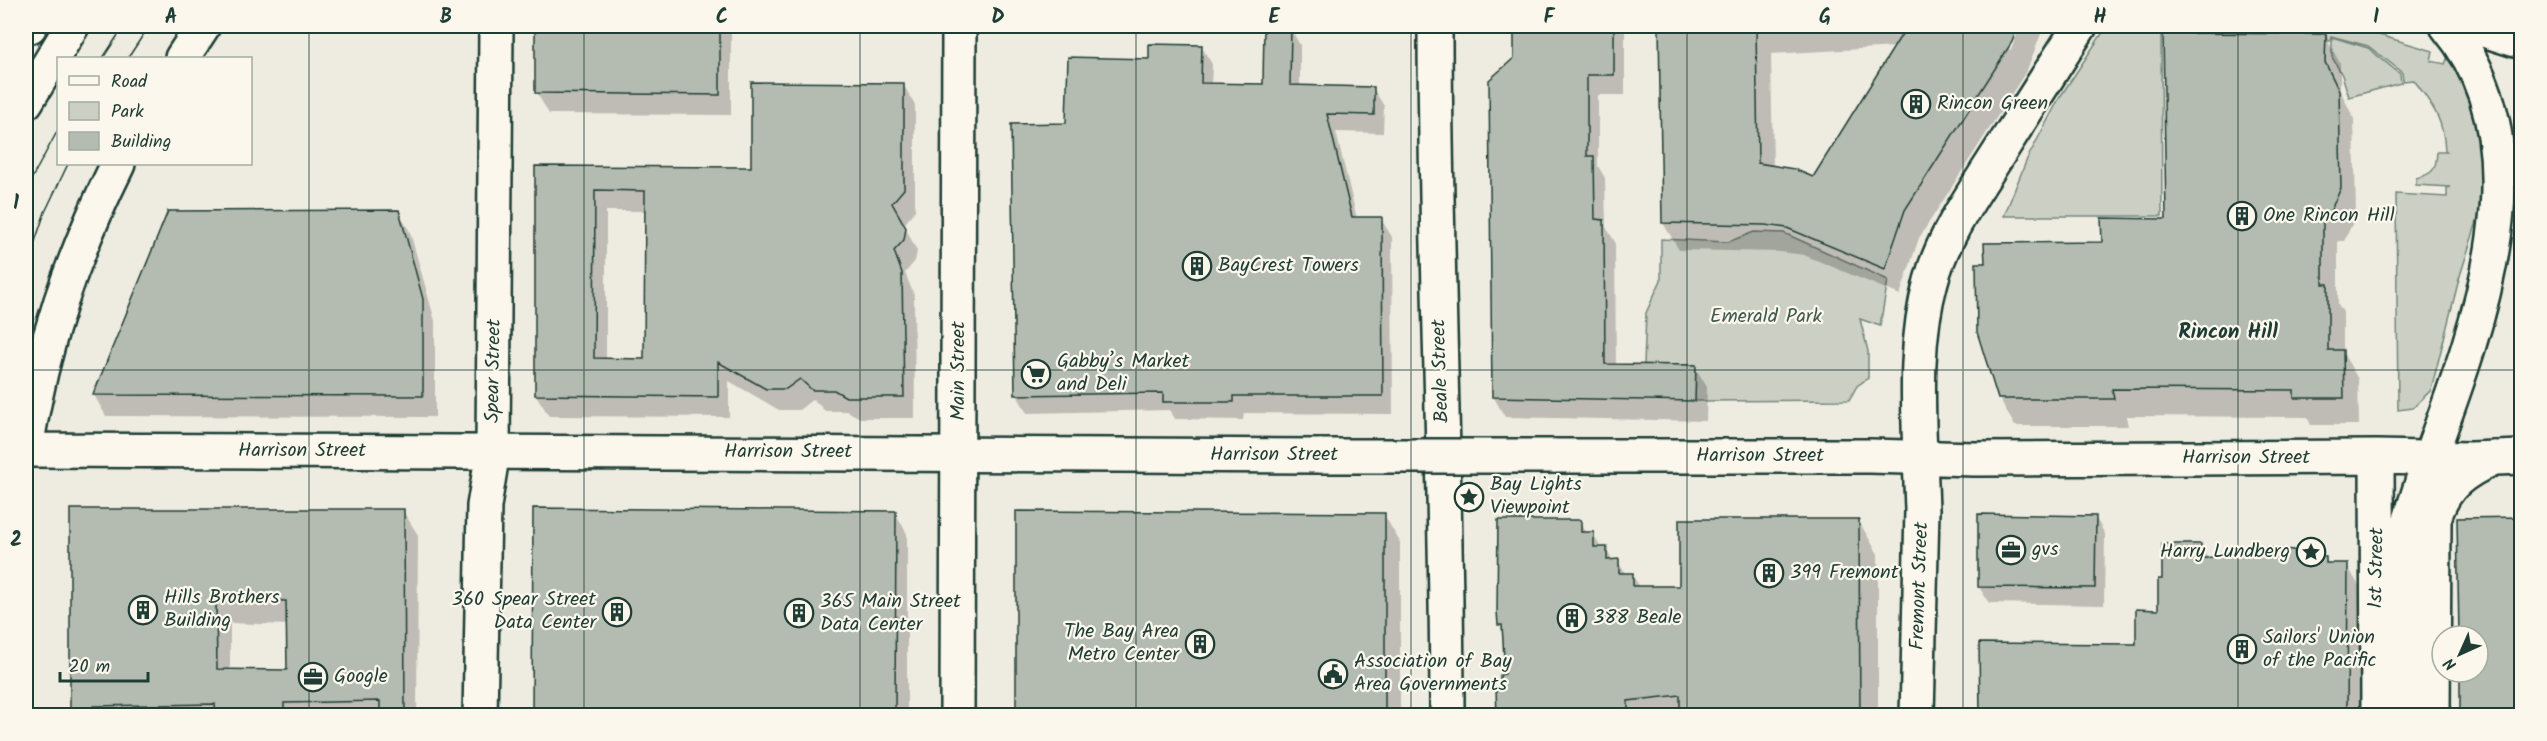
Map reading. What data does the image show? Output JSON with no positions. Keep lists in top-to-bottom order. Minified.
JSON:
{"streets":{"main road":["Spear Street","Main Street","Beale Street","Harrison Street","1st Street","Fremont Street"]},"crossings":[["Spear Street","Harrison Street"],["Main Street","Harrison Street"],["Harrison Street","1st Street"],["Harrison Street","Fremont Street"]],"districts":["Rincon Hill"],"parks":["Emerald Park"],"places":{"building":["Rincon Green","One Rincon Hill","BayCrest Towers","399 Fremont","Hills Brothers Building","360 Spear Street Data Center","365 Main Street Data Center","388 Beale","The Bay Area Metro Center","Sailors' Union of the Pacific"],"supermarket":["Gabby’s Market and Deli"],"place":["Bay Lights Viewpoint","Harry Lundberg"],"office":["gvs","Google"],"public building":["Association of Bay Area Governments"]},"legend":["Road","Park","Building"],"scale_bar":"20 m","north":"bottom left","grid":{"columns":["A","B","C","D","E","F","G","H","I"],"rows":["1","2"]}}
